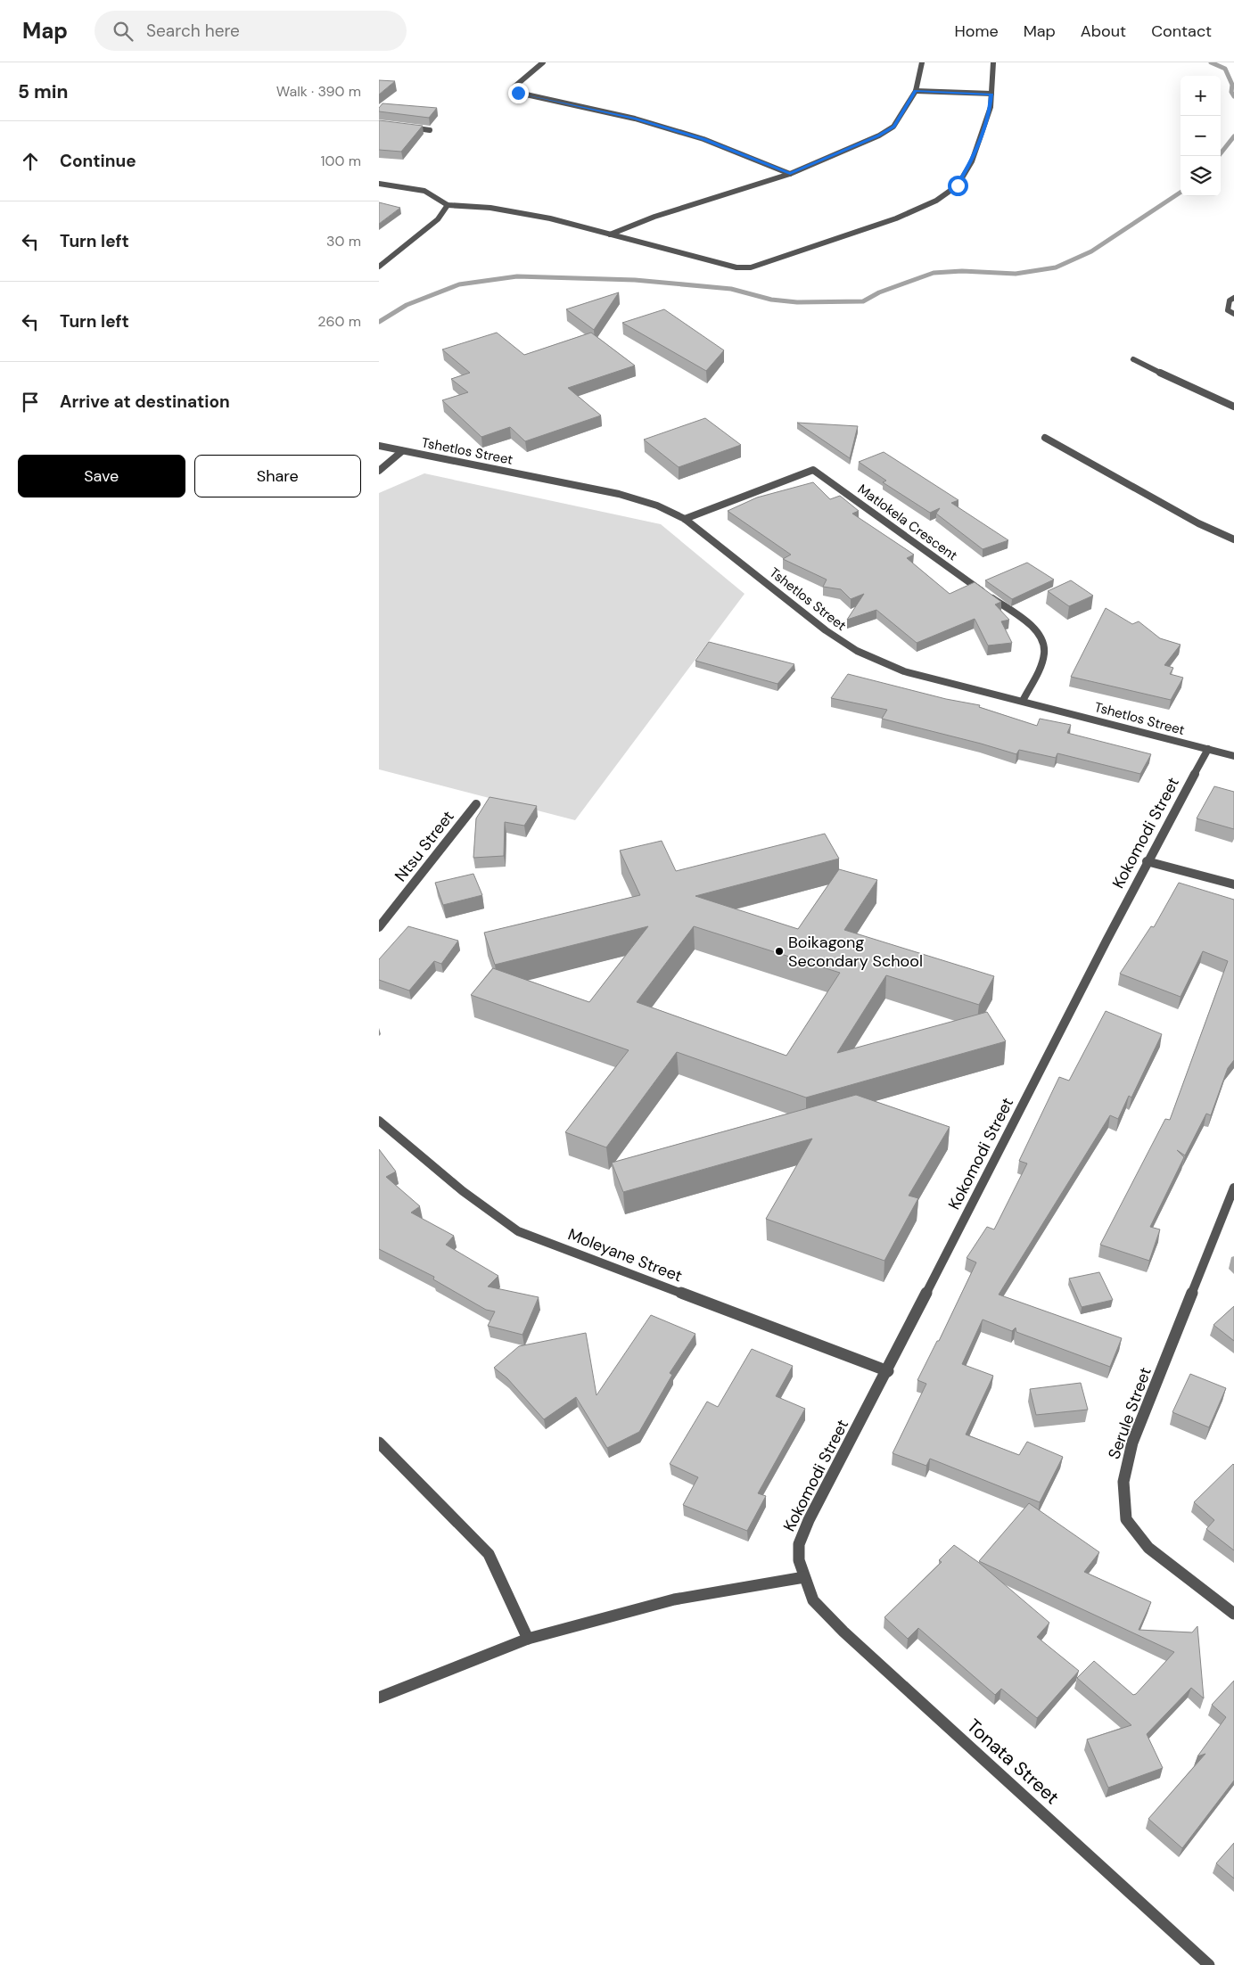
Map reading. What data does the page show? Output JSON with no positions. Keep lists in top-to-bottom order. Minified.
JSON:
{"streets":{"street":["Tshetlos Street","Matlokela Crescent","Kokomodi Street","Ntsu Street","Moleyane Street","Serule Street","Tonata Street"]},"crossings":[["Tshetlos Street","Matlokela Crescent"],["Tshetlos Street","Kokomodi Street"],["Kokomodi Street","Moleyane Street"],["Kokomodi Street","Tonata Street"]],"places":["Boikagong Secondary School"],"page":{"header":"Map","search":"Search here","nav":["Home","Map","About","Contact"],"heading":["5 min","Walk · 390 m"],"map_buttons":["+","−"],"list":[["Continue","100 m"],["Turn left","30 m"],["Turn left","260 m"],"Arrive at destination"],"buttons":["Save","Share"]}}
